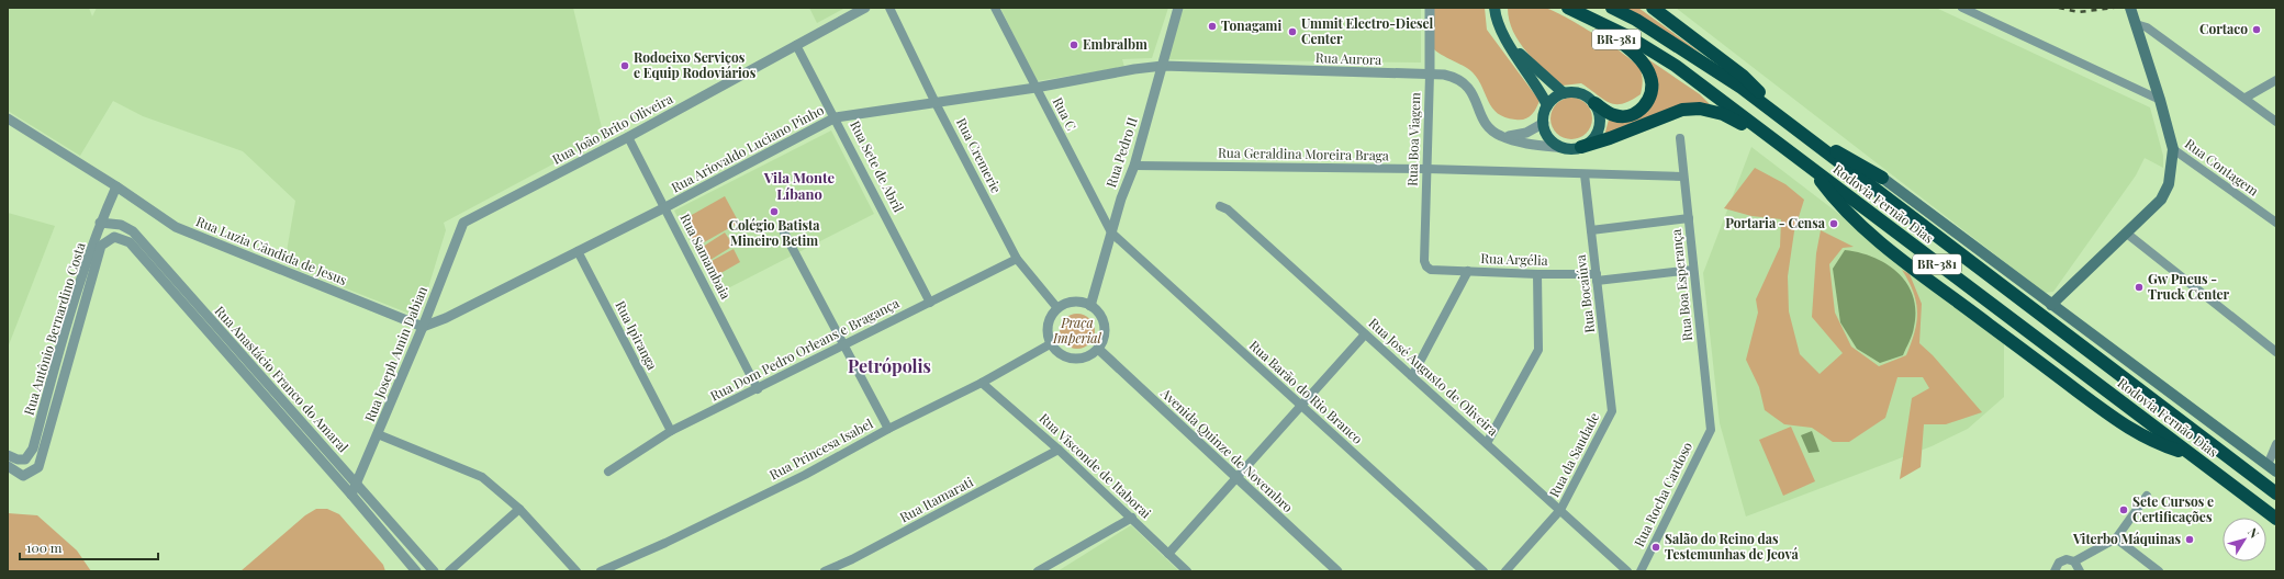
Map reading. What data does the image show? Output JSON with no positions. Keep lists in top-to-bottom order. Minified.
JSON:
{"streets":{"highway":["BR-381","Rodovia Fernão Dias"],"street":["Rua Aurora","Rua C","Rua João Brito Oliveira","Rua Boa Viagem","Rua Ariovaldo Luciano Pinho","Rua Pedro II","Rua Geraldina Moreira Braga","Rua Cremerie","Rua Sete de Abril","Rua Contagem","Rua Luzia Cândida de Jesus","Rua Samambaia","Rua Argélia","Rua Boa Esperança","Rua Bocaiúva","Rua Antônio Bernardino Costa","Rua Ipiranga","Rua Dom Pedro Orleans e Bragança","Rua Joseph Amin Dabian","Rua José Augusto de Oliveira","Rua Anastácio Franco do Amaral","Rua Barão do Rio Branco","Rua Princesa Isabel","Avenida Quinze de Novembro","Rua da Saudade","Rua Visconde de Itaborai","Rua Rocha Cardoso","Rua Itamarati"]},"crossings":[["BR-381","Rua Aurora"],["BR-381","Rodovia Fernão Dias"],["Rua Aurora","Rua Boa Viagem"],["Rua Aurora","Rua Ariovaldo Luciano Pinho"],["Rua Aurora","Rua Pedro II"],["Rua C","Rua Ariovaldo Luciano Pinho"],["Rua C","Rua Pedro II"],["Rua C","Rua Barão do Rio Branco"],["Rua João Brito Oliveira","Rua Sete de Abril"],["Rua João Brito Oliveira","Rua Samambaia"],["Rua João Brito Oliveira","Rua Joseph Amin Dabian"],["Rua Boa Viagem","Rua Geraldina Moreira Braga"],["Rua Boa Viagem","Rua Argélia"],["Rua Ariovaldo Luciano Pinho","Rua Pedro II"],["Rua Ariovaldo Luciano Pinho","Rua Cremerie"],["Rua Ariovaldo Luciano Pinho","Rua Sete de Abril"],["Rua Ariovaldo Luciano Pinho","Rua Luzia Cândida de Jesus"],["Rua Ariovaldo Luciano Pinho","Rua Samambaia"],["Rua Ariovaldo Luciano Pinho","Rua Ipiranga"],["Rua Ariovaldo Luciano Pinho","Rua Joseph Amin Dabian"],["Rua Pedro II","Rua Geraldina Moreira Braga"],["Rua Pedro II","Rua Cremerie"],["Rua Pedro II","Rua Barão do Rio Branco"],["Rua Pedro II","Rua Princesa Isabel"],["Rua Pedro II","Avenida Quinze de Novembro"],["Rua Geraldina Moreira Braga","Rua Boa Esperança"],["Rua Geraldina Moreira Braga","Rua Bocaiúva"],["Rua Cremerie","Rua Dom Pedro Orleans e Bragança"],["Rua Cremerie","Rua Princesa Isabel"],["Rua Cremerie","Avenida Quinze de Novembro"],["Rua Sete de Abril","Rua Dom Pedro Orleans e Bragança"],["Rua Luzia Cândida de Jesus","Rua Antônio Bernardino Costa"],["Rua Luzia Cândida de Jesus","Rua Joseph Amin Dabian"],["Rua Samambaia","Rua Dom Pedro Orleans e Bragança"],["Rua Argélia","Rua Boa Esperança"],["Rua Argélia","Rua Bocaiúva"],["Rua Boa Esperança","Rua Rocha Cardoso"],["Rua Bocaiúva","Rua da Saudade"],["Rua Antônio Bernardino Costa","Rua Anastácio Franco do Amaral"],["Rua Ipiranga","Rua Dom Pedro Orleans e Bragança"],["Rua Joseph Amin Dabian","Rua Anastácio Franco do Amaral"],["Rua José Augusto de Oliveira","Rua da Saudade"],["Rua Princesa Isabel","Avenida Quinze de Novembro"],["Rua Princesa Isabel","Rua Visconde de Itaborai"],["Rua Visconde de Itaborai","Rua Itamarati"]],"districts":["Vila Monte Líbano","Petrópolis"],"parks":["Praça Imperial"],"places":["Tonagami","Cortaco","Ummit Electro-Diesel Center","Embralbm","Rodoeixo Serviços e Equip Rodoviários","Colégio Batista Mineiro Betim","Portaria - Censa","Gw Pneus - Truck Center","Sete Cursos e Certificações","Viterbo Máquinas","Salão do Reino das Testemunhas de Jeová"],"scale_bar":"100 m","north":"top right"}
